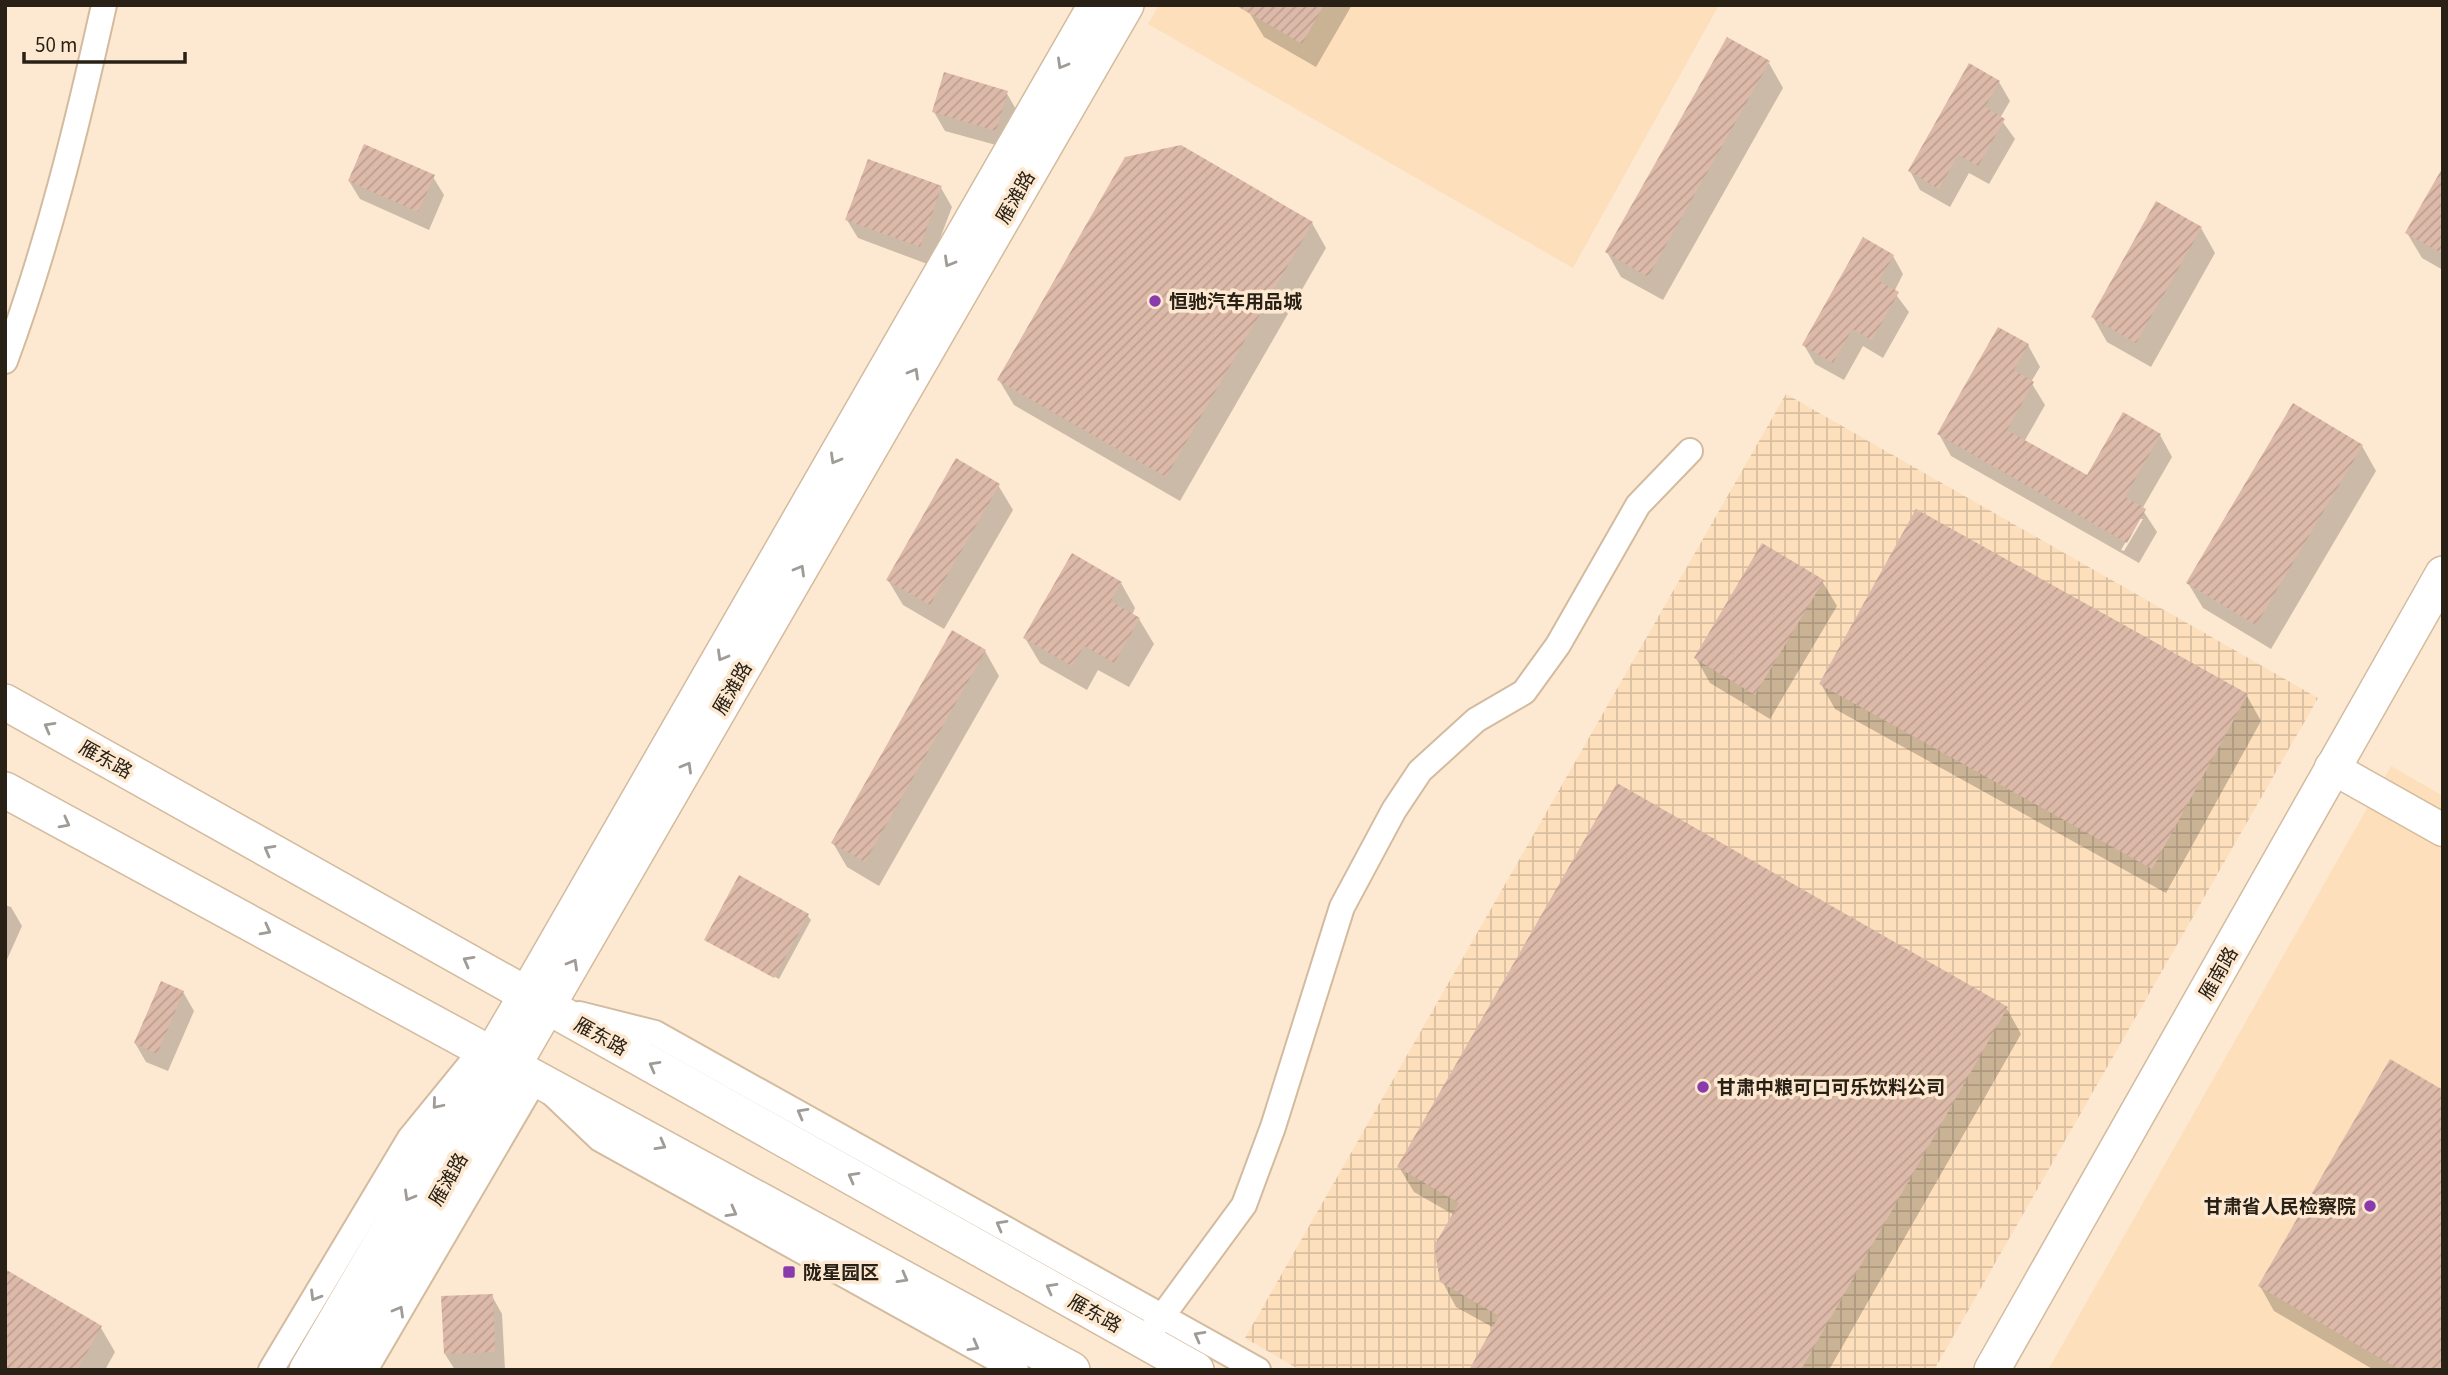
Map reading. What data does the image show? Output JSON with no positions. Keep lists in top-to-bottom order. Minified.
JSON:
{"streets":{"main road":["雁滩路","雁东路","雁南路"]},"crossings":[["雁滩路","雁东路"]],"places":{"other":["恒驰汽车用品城","甘肃中粮可口可乐饮料公司","甘肃省人民检察院"],"transit":["陇星园区"]},"scale_bar":"50 m"}
